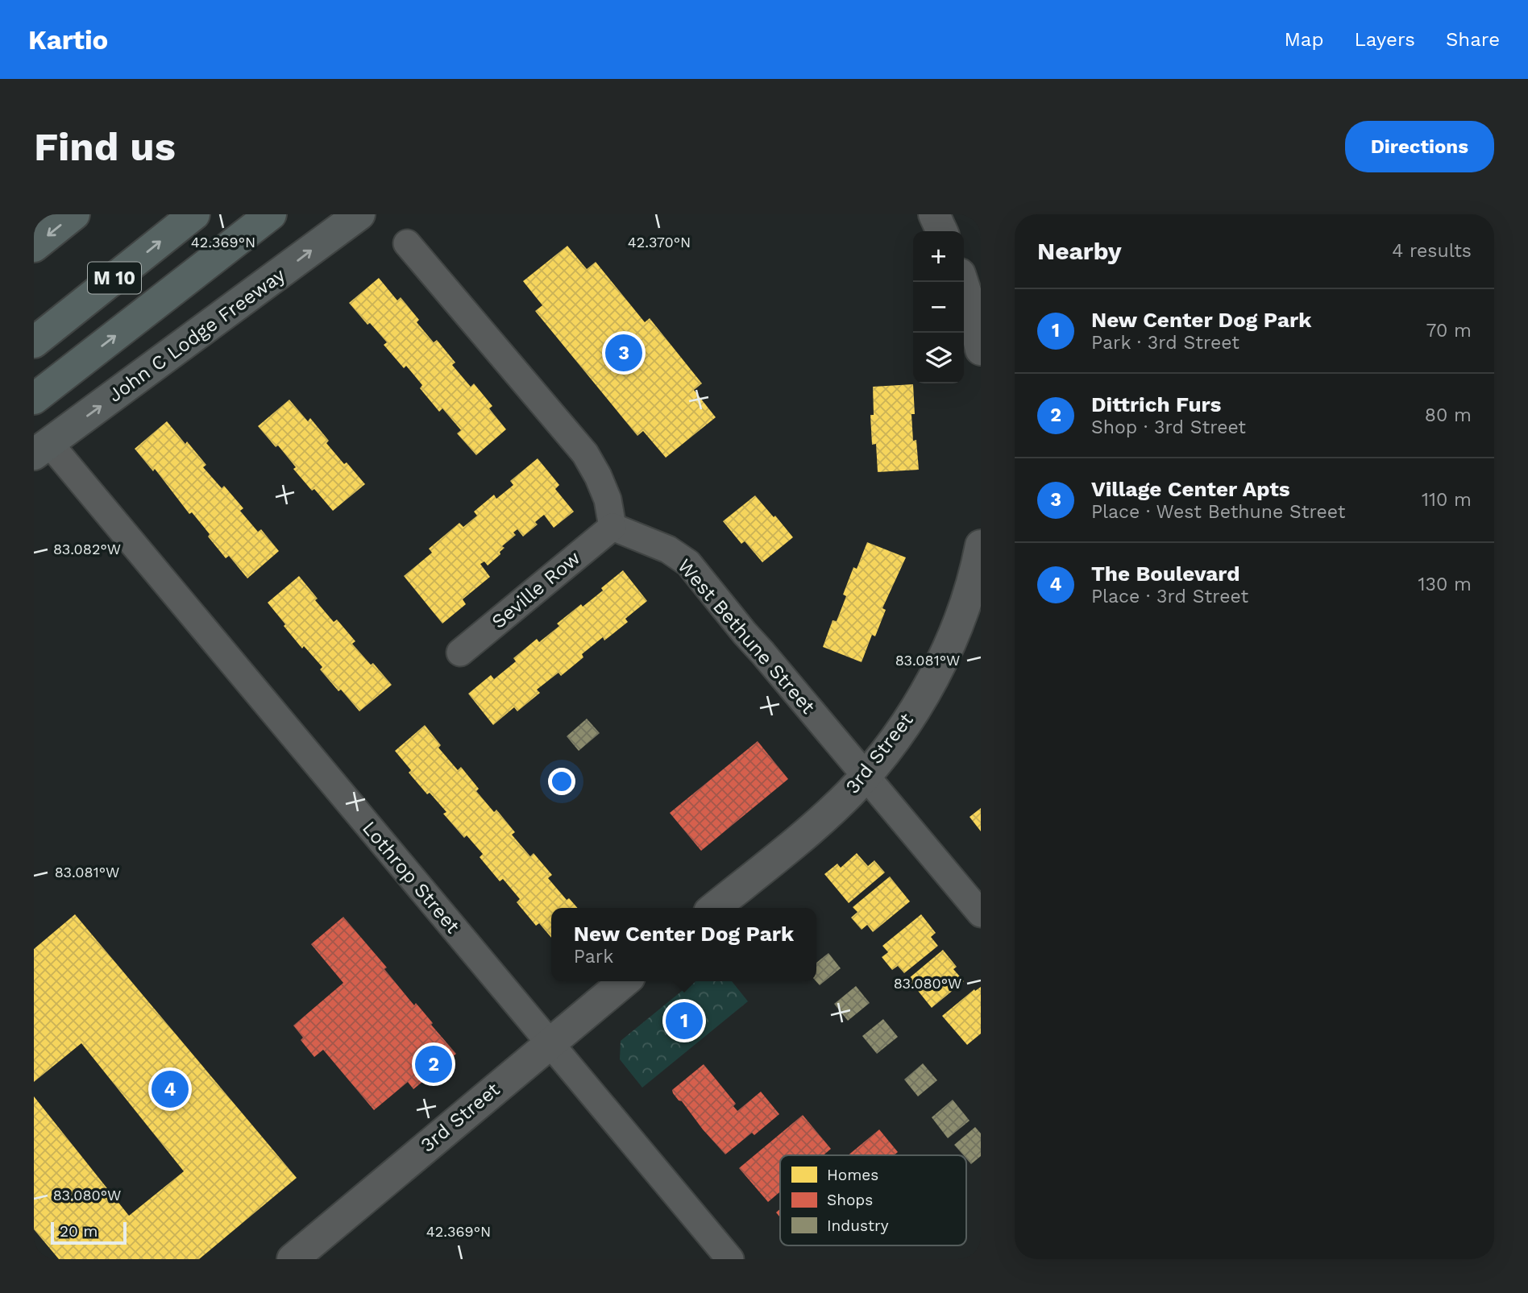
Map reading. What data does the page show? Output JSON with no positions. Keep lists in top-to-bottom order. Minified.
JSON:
{"streets":{"highway":["M 10"],"main road":["John C Lodge Freeway"],"street":["Seville Row","West Bethune Street","3rd Street","Lothrop Street"]},"crossings":[["John C Lodge Freeway","Lothrop Street"],["Seville Row","West Bethune Street"],["West Bethune Street","3rd Street"],["3rd Street","Lothrop Street"]],"one_way":["John C Lodge Freeway"],"legend":["Homes","Shops","Industry"],"scale_bar":"20 m","page":{"header":"Kartio","nav":["Map","Layers","Share"],"buttons":"Directions","title":"Find us","heading":["Nearby","4 results"],"map_buttons":["+","−"],"list":[{"mark":"1","name":"New Center Dog Park","note":"Park · 3rd Street","value":"70 m"},{"mark":"2","name":"Dittrich Furs","note":"Shop · 3rd Street","value":"80 m"},{"mark":"3","name":"Village Center Apts","note":"Place · West Bethune Street","value":"110 m"},{"mark":"4","name":"The Boulevard","note":"Place · 3rd Street","value":"130 m"}],"pins":["3","1","2","4"],"popup":["New Center Dog Park","Park"],"scale":"20 m"},"coordinates":["42.369°N","42.370°N","83.082°W","83.081°W","83.080°W"]}
